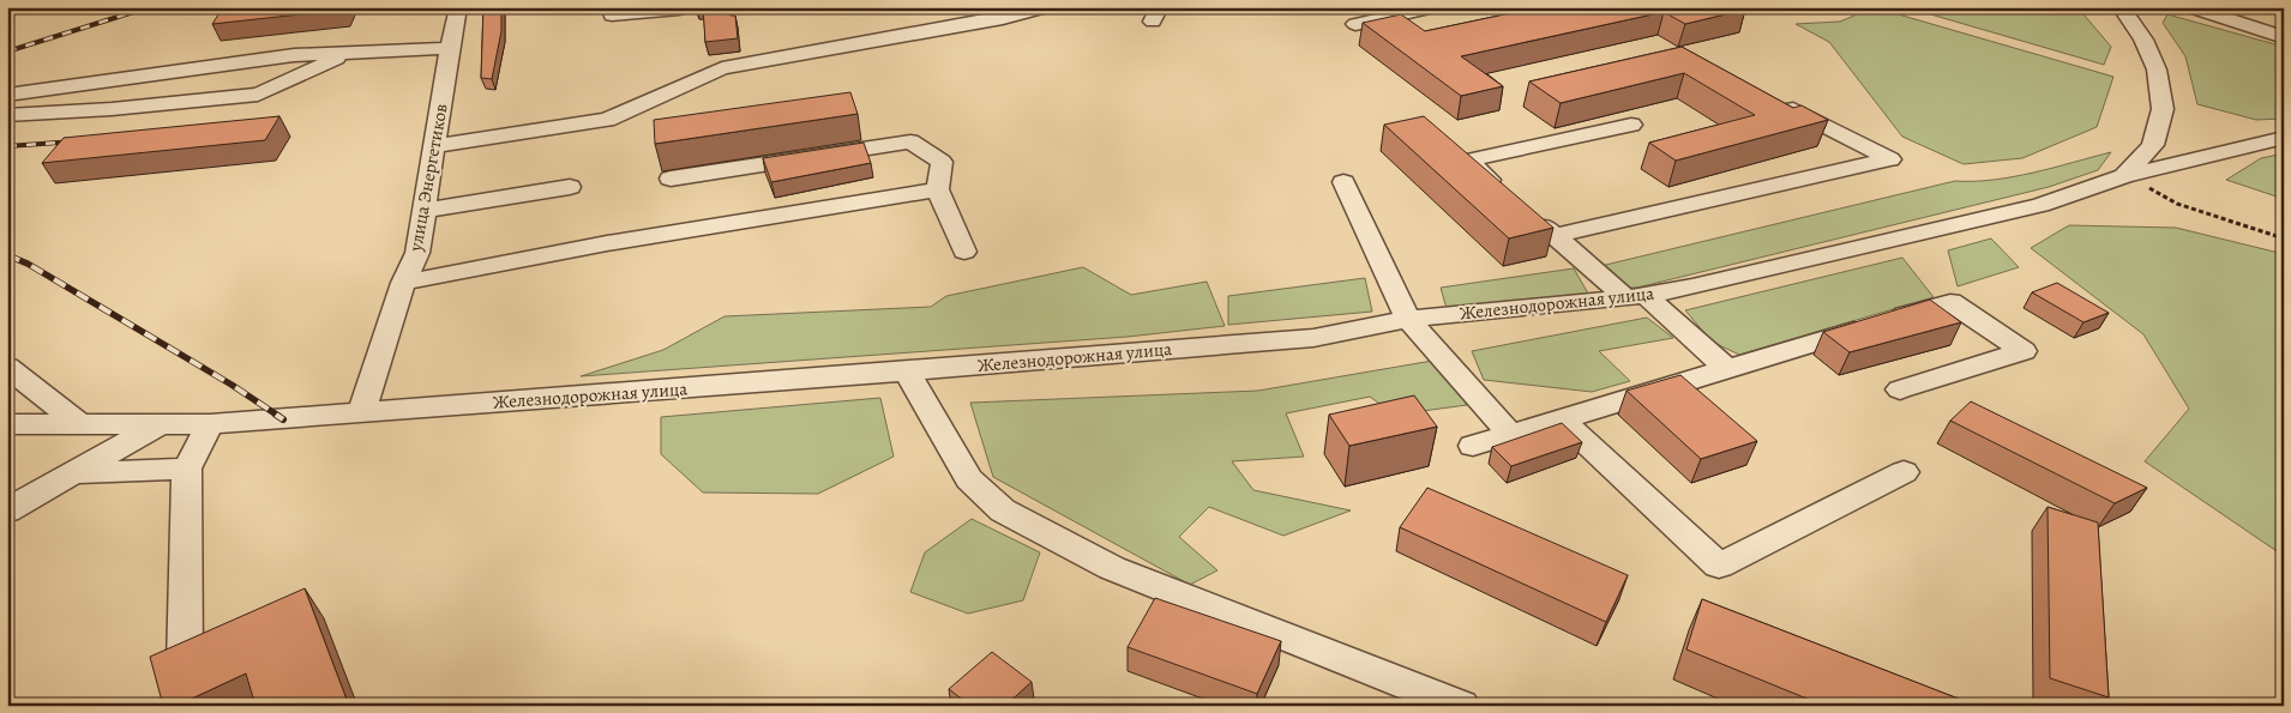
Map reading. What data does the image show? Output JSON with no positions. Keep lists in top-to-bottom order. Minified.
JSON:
{"streets":{"street":["улица Энергетиков","Железнодорожная улица"]},"crossings":[["улица Энергетиков","Железнодорожная улица"]]}
